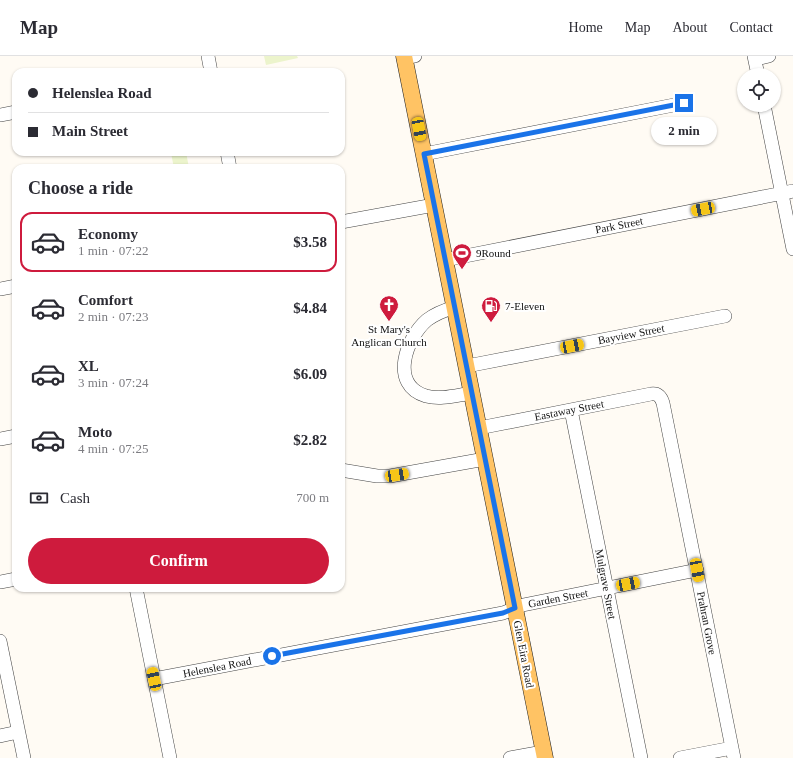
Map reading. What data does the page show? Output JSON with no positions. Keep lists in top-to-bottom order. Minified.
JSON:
{"streets":{"main road":["Glen Eira Road"],"street":["Park Street","Bayview Street","Eastaway Street","Mulgrave Street","Garden Street","Prahran Grove","Helenslea Road"]},"crossings":[["Park Street","Glen Eira Road"],["Bayview Street","Glen Eira Road"],["Eastaway Street","Mulgrave Street"],["Eastaway Street","Prahran Grove"],["Eastaway Street","Glen Eira Road"],["Mulgrave Street","Garden Street"],["Garden Street","Prahran Grove"],["Garden Street","Glen Eira Road"],["Garden Street","Helenslea Road"],["Glen Eira Road","Helenslea Road"]],"places":{"sports":["9Round"],"church":["St Mary's Anglican Church"],"fuel station":["7-Eleven"]},"page":{"header":"Map","nav":["Home","Map","About","Contact"],"banner":["Helenslea Road","Main Street"],"bubble":"2 min","heading":"Choose a ride","list":[{"name":"Economy","note":"1 min · 07:22","value":"$3.58"},{"name":"Comfort","note":"2 min · 07:23","value":"$4.84"},{"name":"XL","note":"3 min · 07:24","value":"$6.09"},{"name":"Moto","note":"4 min · 07:25","value":"$2.82"}],"pay":["Cash","700 m"],"buttons":"Confirm"}}
